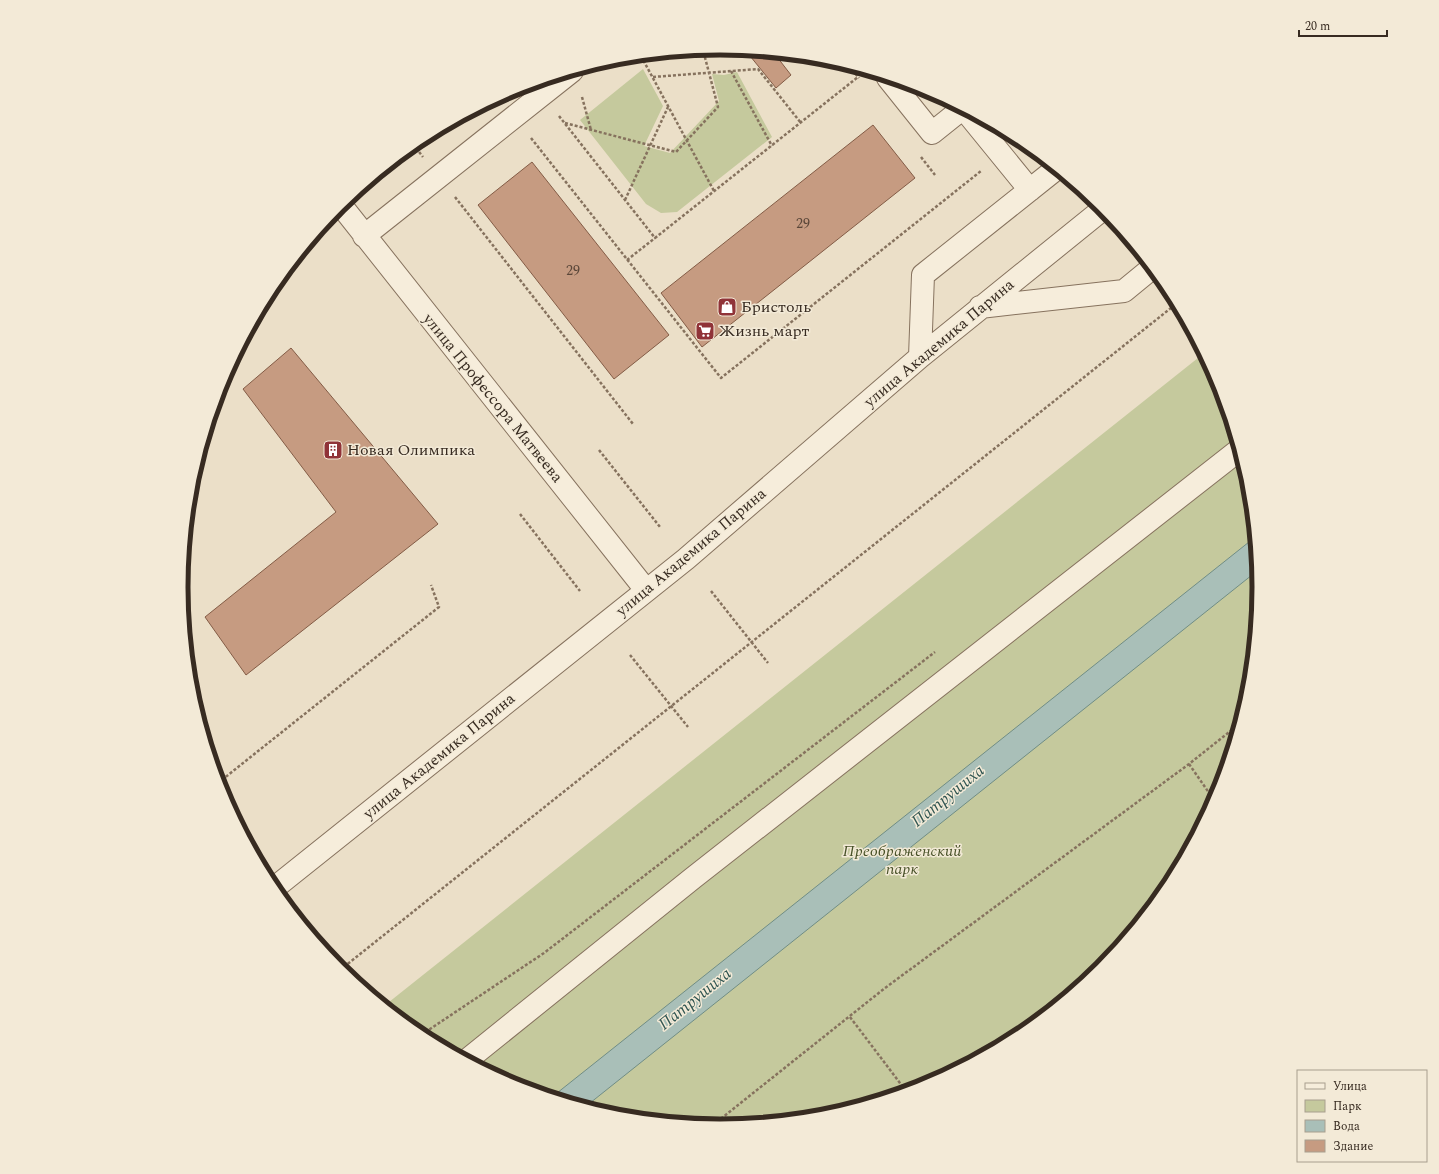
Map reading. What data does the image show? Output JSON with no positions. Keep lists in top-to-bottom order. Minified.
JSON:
{"streets":{"street":["улица Академика Парина","улица Профессора Матвеева"]},"crossings":[["улица Академика Парина","улица Профессора Матвеева"]],"water":["Патрушиха"],"parks":["Преображенский парк"],"places":{"shop":["Бристоль"],"supermarket":["Жизнь март"],"building":["Новая Олимпика"]},"house_numbers":["29","29"],"legend":["Улица","Парк","Вода","Здание"],"scale_bar":"20 m"}
